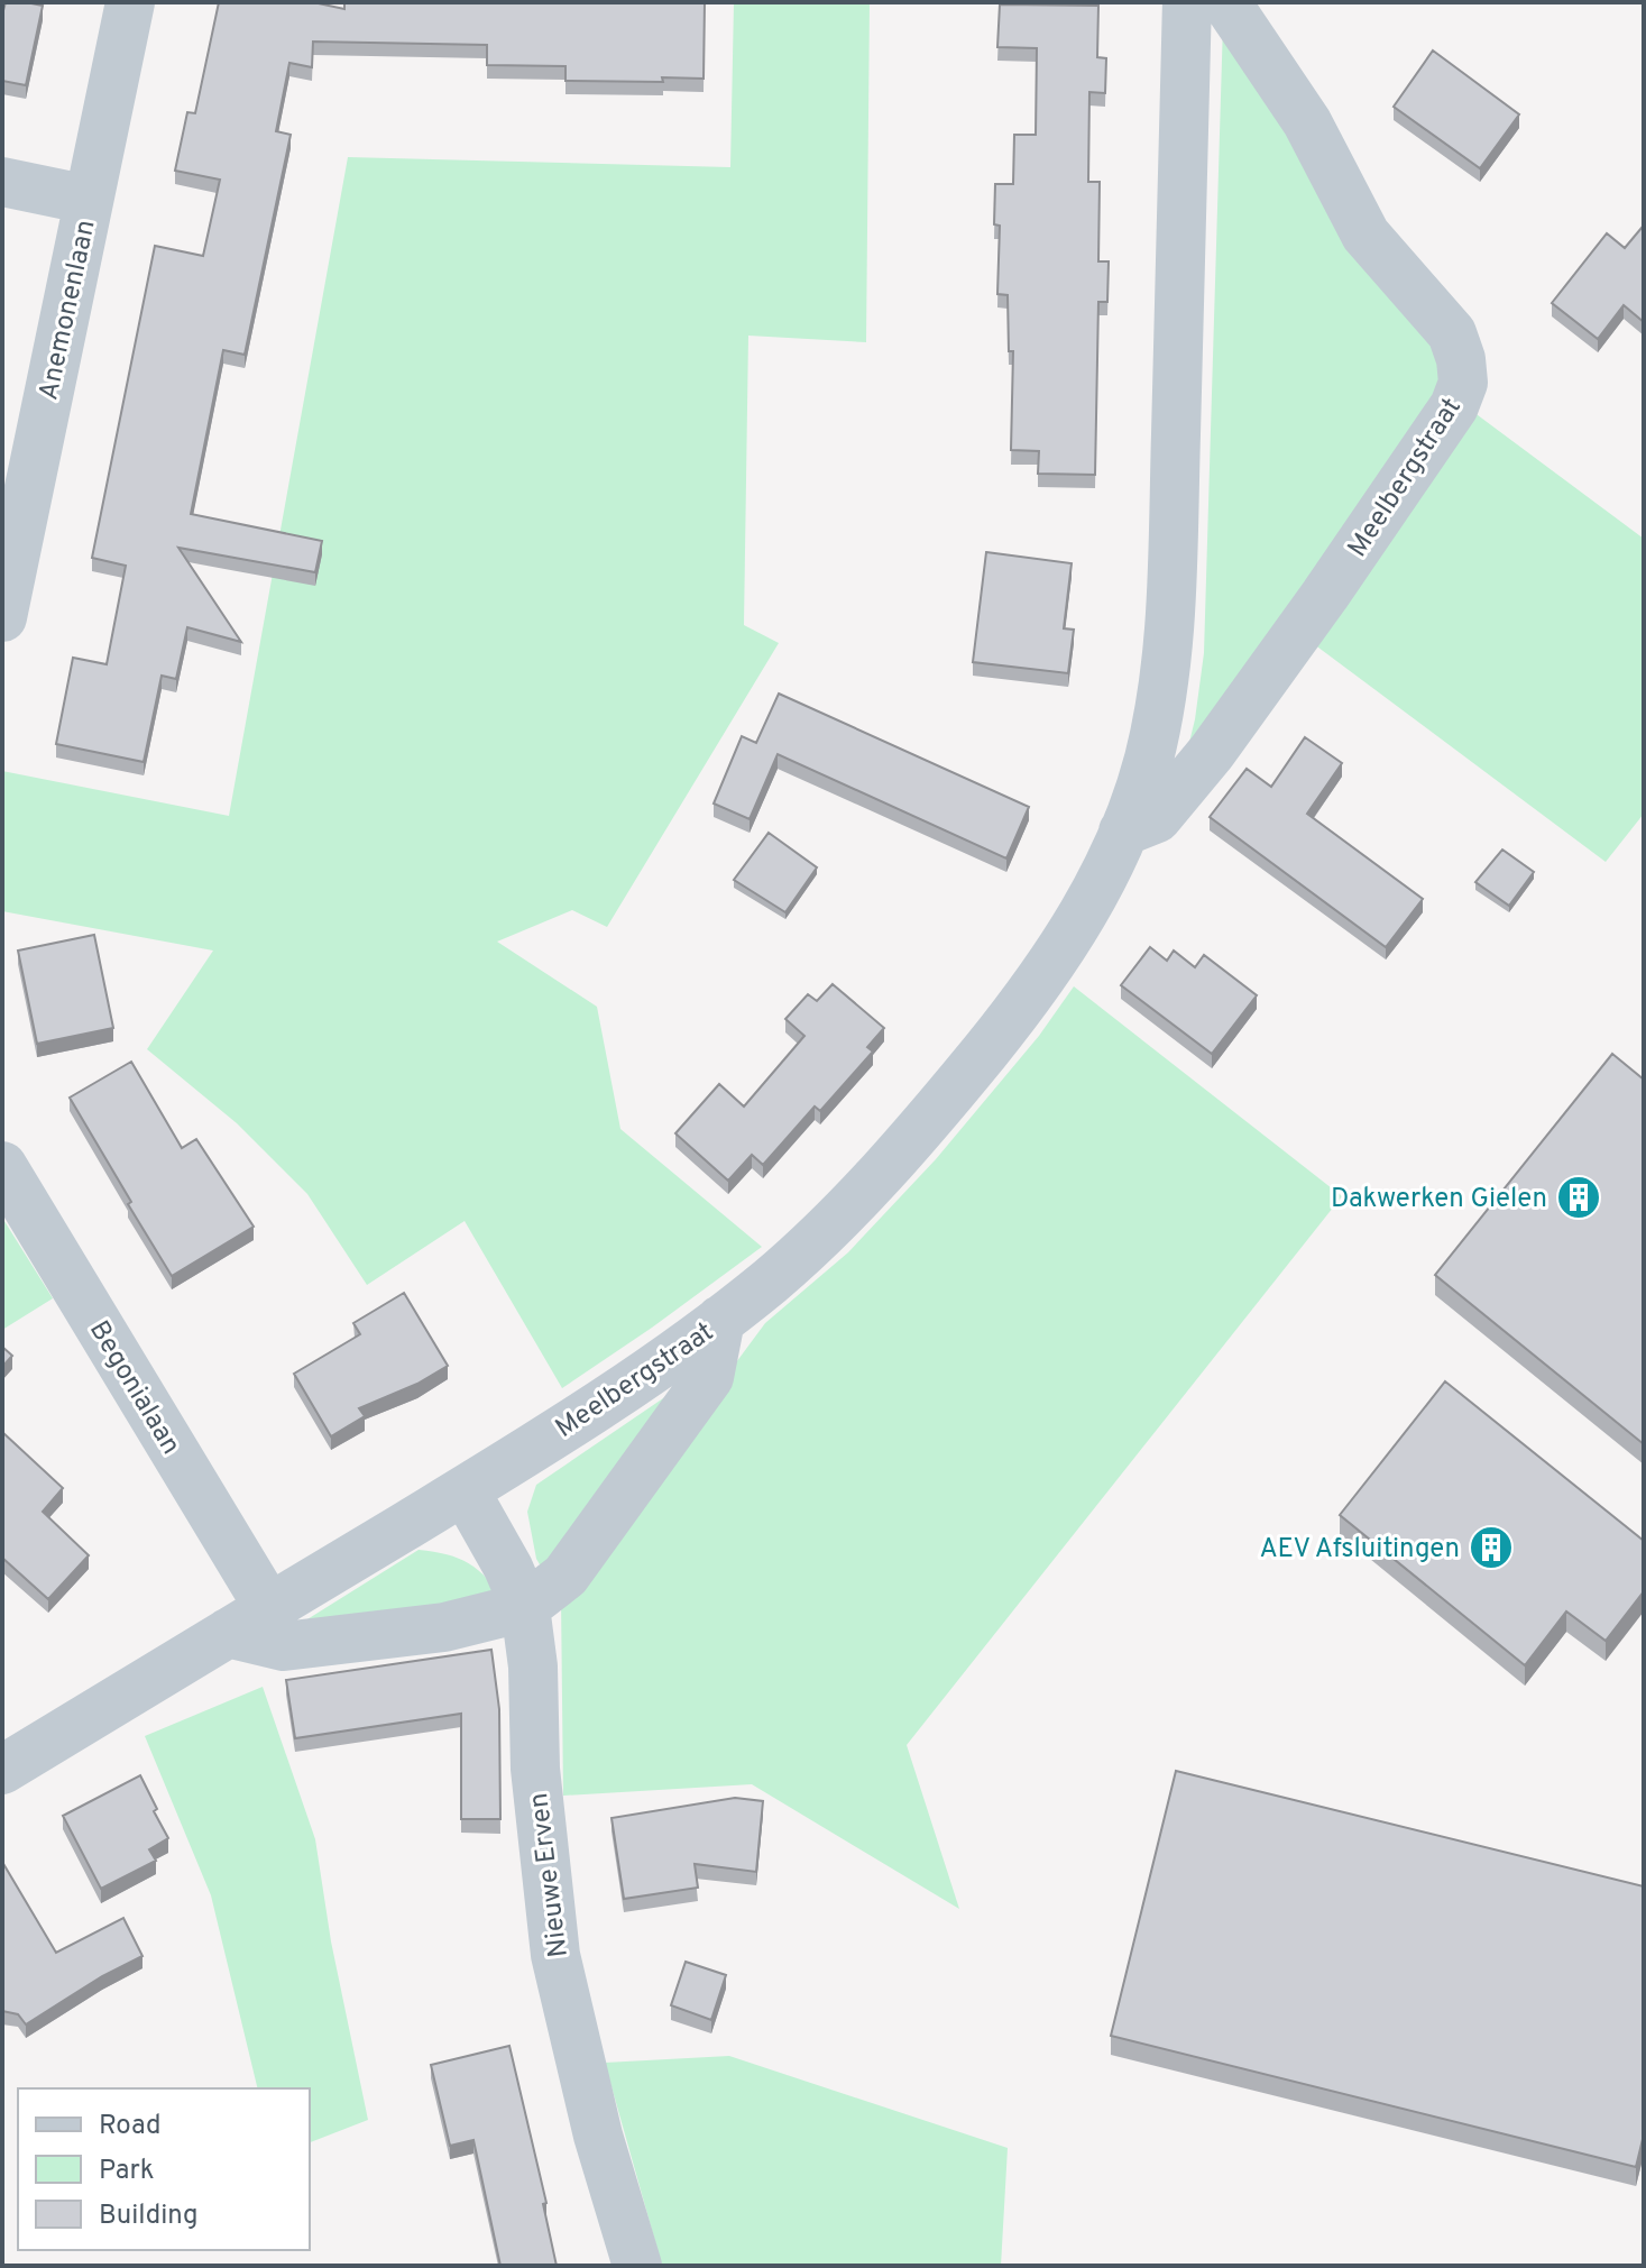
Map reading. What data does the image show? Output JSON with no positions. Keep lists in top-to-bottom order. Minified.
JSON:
{"streets":{"street":["Anemonenlaan","Meelbergstraat","Begonialaan","Nieuwe Erven"]},"crossings":[["Meelbergstraat","Begonialaan"],["Meelbergstraat","Nieuwe Erven"]],"places":{"building":["Dakwerken Gielen","AEV Afsluitingen"]},"legend":["Road","Park","Building"]}
